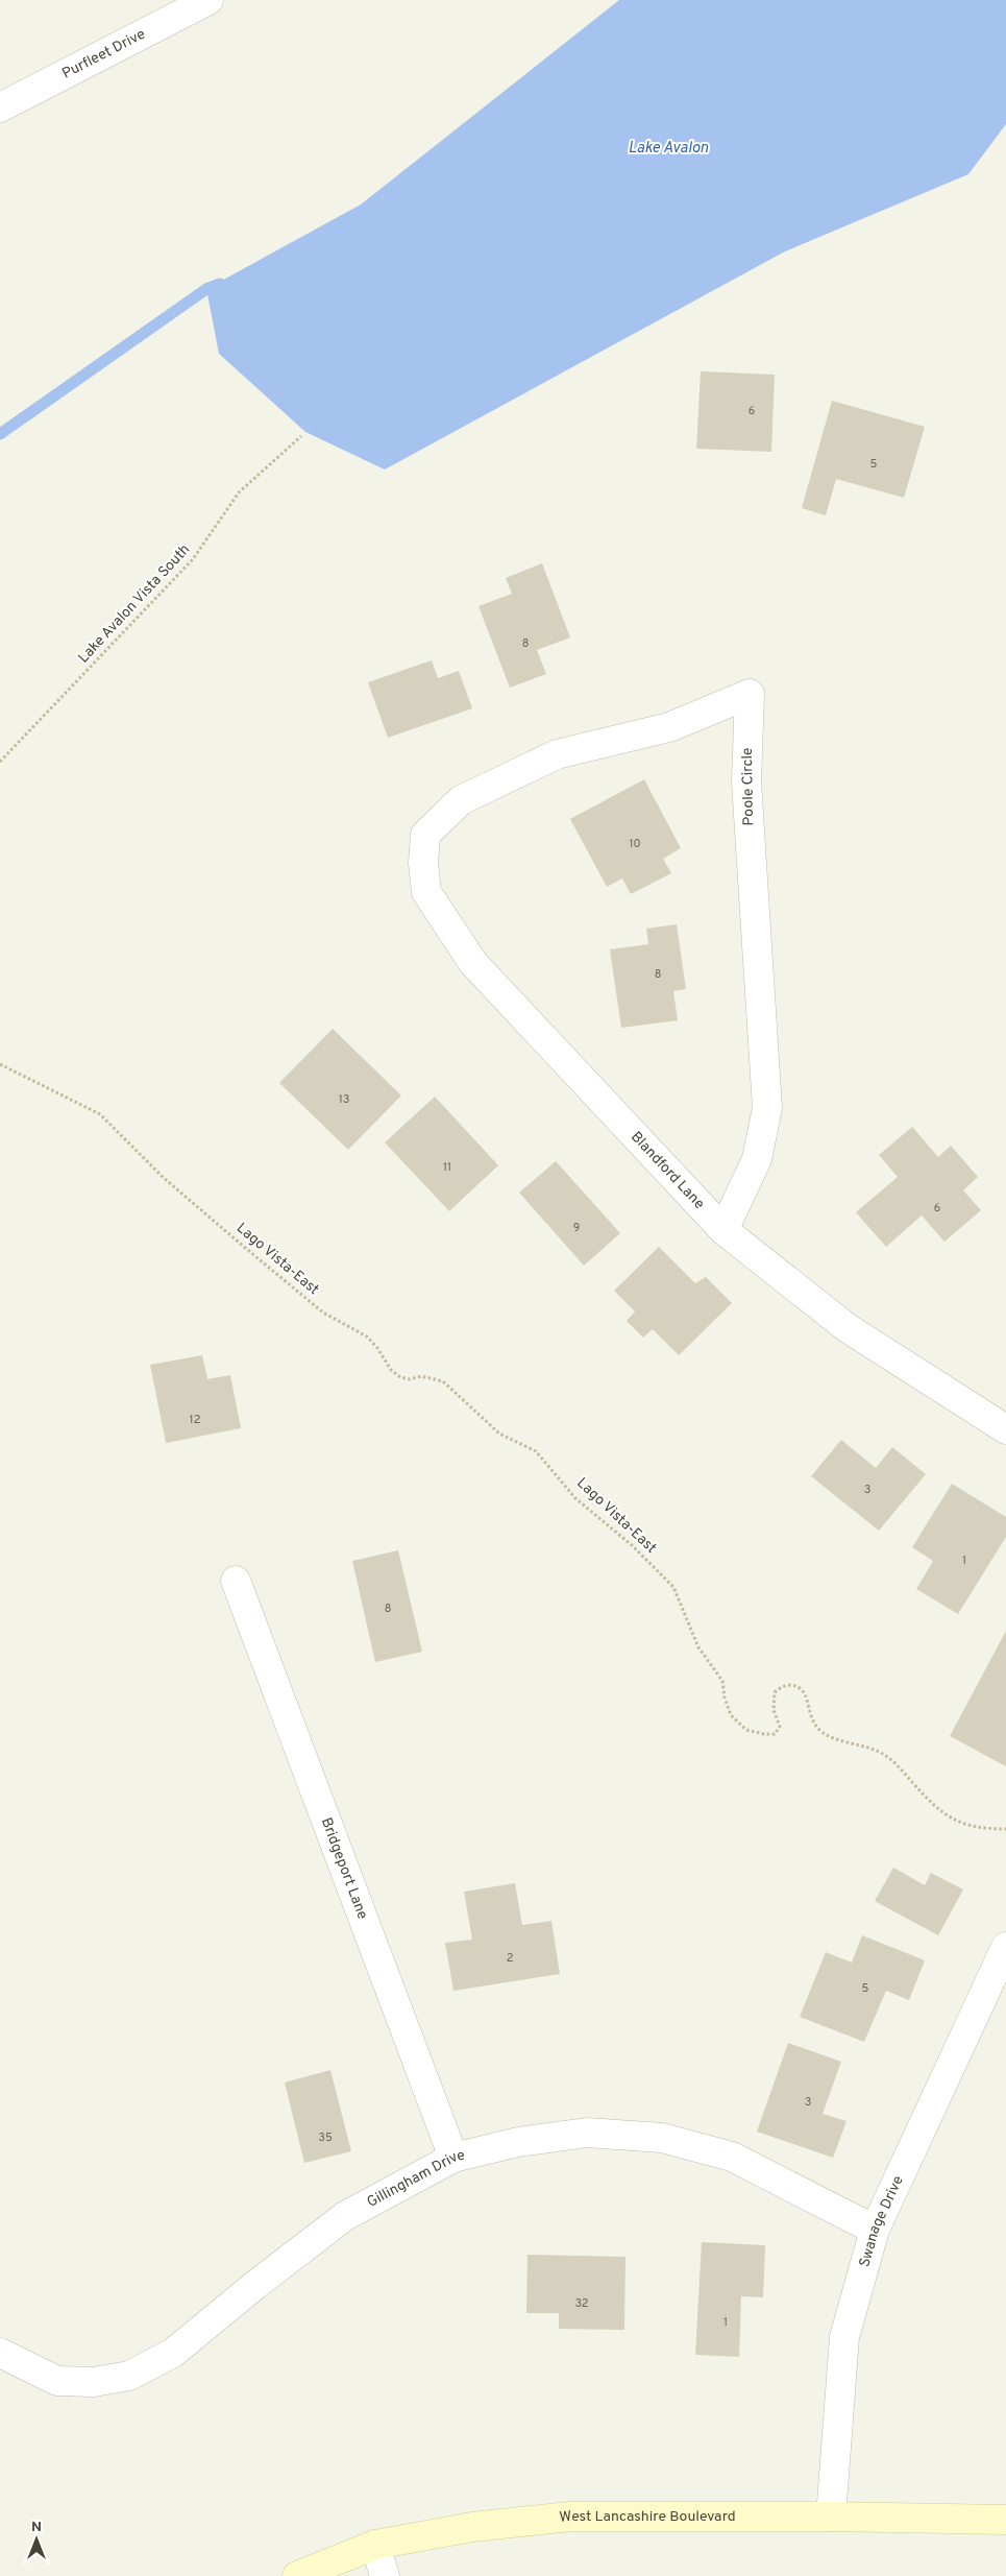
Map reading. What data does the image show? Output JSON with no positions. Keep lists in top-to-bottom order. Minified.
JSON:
{"streets":{"main road":["West Lancashire Boulevard"],"street":["Purfleet Drive","Poole Circle","Blandford Lane","Bridgeport Lane","Gillingham Drive","Swanage Drive"],"path":["Lake Avalon Vista South","Lago Vista-East"]},"crossings":[["Poole Circle","Blandford Lane"],["Bridgeport Lane","Gillingham Drive"],["Gillingham Drive","Swanage Drive"],["Swanage Drive","West Lancashire Boulevard"]],"water":["Lake Avalon"],"house_numbers":["6","5","8","10","8","13","11","6","9","12","3","1","8","2","5","3","35","32","1"],"north":"top"}
